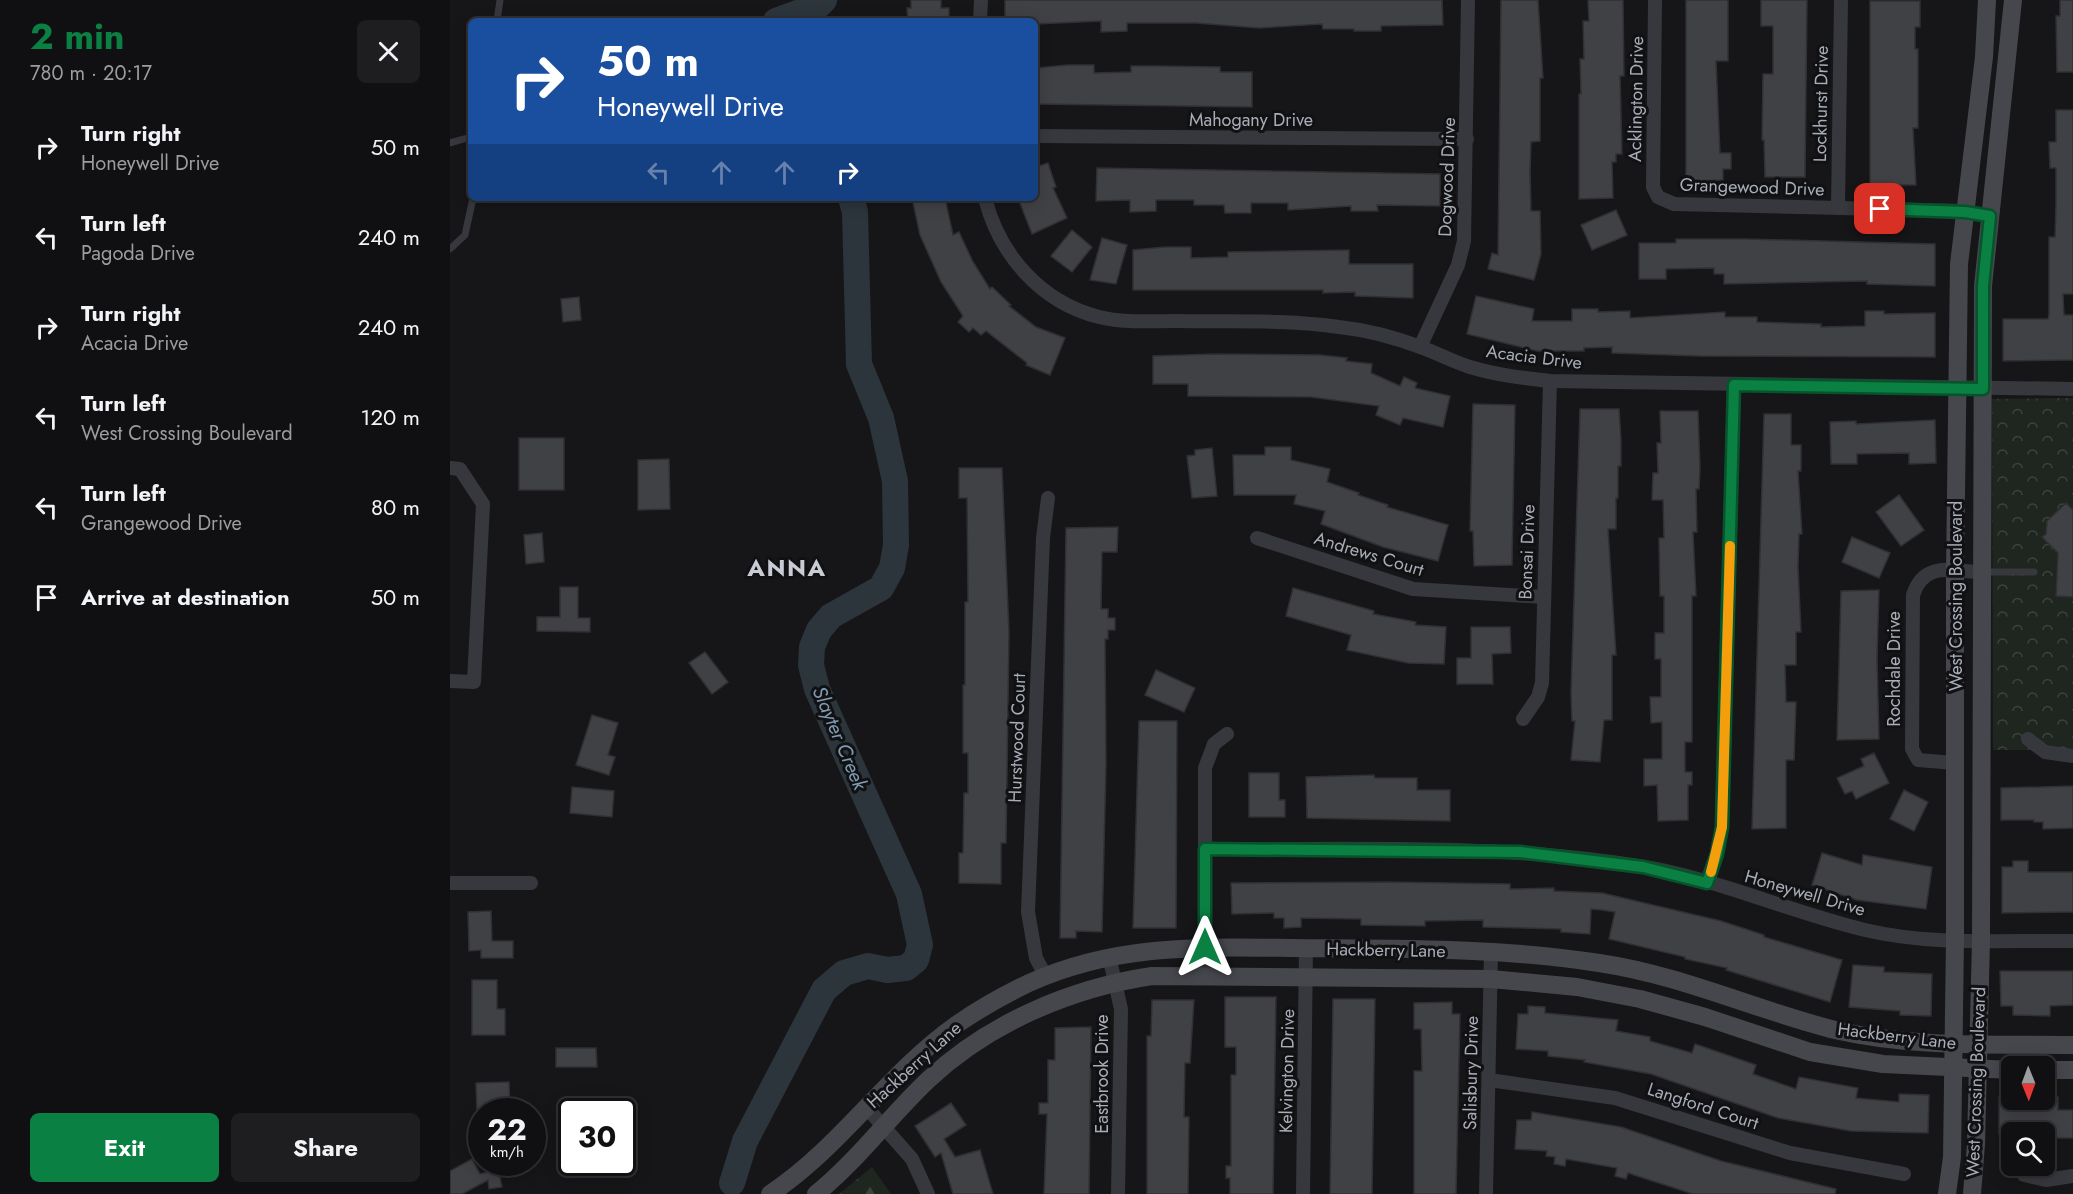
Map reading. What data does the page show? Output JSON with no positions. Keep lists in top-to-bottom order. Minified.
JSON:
{"streets":{"street":["Acklington Drive","Lockhurst Drive","Mahogany Drive","Dogwood Drive","Grangewood Drive","Acacia Drive","Bonsai Drive","Andrews Court","West Crossing Boulevard","Rochdale Drive","Hurstwood Court","Honeywell Drive","Hackberry Lane","Kelvington Drive","Salisbury Drive","Eastbrook Drive","Langford Court"]},"crossings":[["Acklington Drive","Grangewood Drive"],["Lockhurst Drive","Grangewood Drive"],["Mahogany Drive","Dogwood Drive"],["Dogwood Drive","Acacia Drive"],["Grangewood Drive","West Crossing Boulevard"],["Acacia Drive","Bonsai Drive"],["Acacia Drive","West Crossing Boulevard"],["Bonsai Drive","Andrews Court"],["West Crossing Boulevard","Rochdale Drive"],["West Crossing Boulevard","Honeywell Drive"],["West Crossing Boulevard","Hackberry Lane"],["Hurstwood Court","Hackberry Lane"],["Hackberry Lane","Kelvington Drive"],["Hackberry Lane","Salisbury Drive"],["Hackberry Lane","Eastbrook Drive"],["Salisbury Drive","Langford Court"]],"districts":["ANNA"],"water":["Slayter Creek"],"north":"bottom","page":{"heading":["2 min","780 m · 20:17"],"turn":["50 m","Honeywell Drive"],"list":[{"name":"Turn right","note":"Honeywell Drive","value":"50 m"},{"name":"Turn left","note":"Pagoda Drive","value":"240 m"},{"name":"Turn right","note":"Acacia Drive","value":"240 m"},{"name":"Turn left","note":"West Crossing Boulevard","value":"120 m"},{"name":"Turn left","note":"Grangewood Drive","value":"80 m"},{"name":"Arrive at destination","value":"50 m"}],"speed":"22 km/h","limit":"30","buttons":["Exit","Share"]}}
